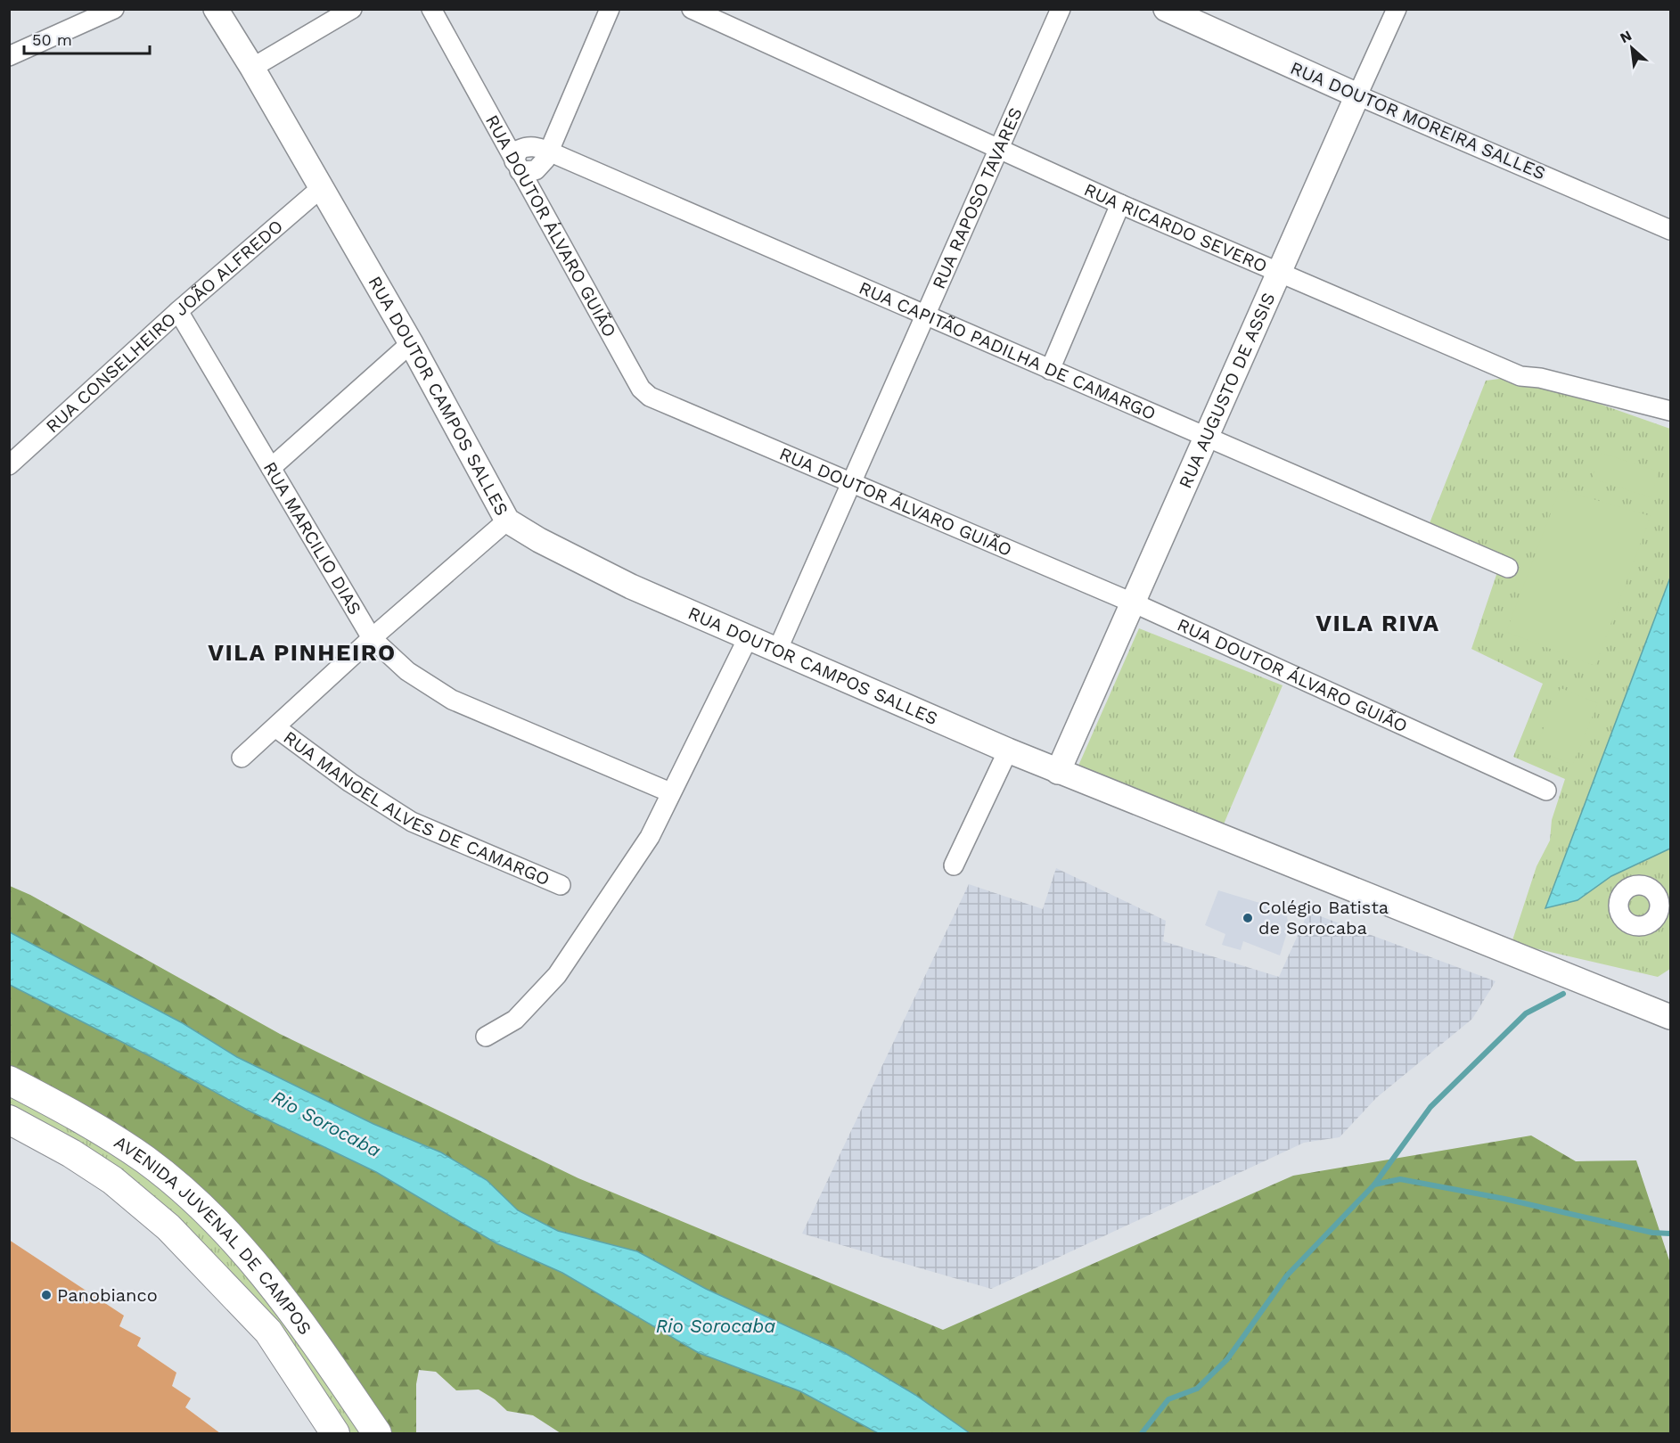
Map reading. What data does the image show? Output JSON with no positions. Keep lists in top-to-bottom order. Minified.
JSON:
{"streets":{"highway":["AVENIDA JUVENAL DE CAMPOS"],"main road":["RUA DOUTOR MOREIRA SALLES","RUA AUGUSTO DE ASSIS","RUA DOUTOR CAMPOS SALLES"],"street":["RUA RAPOSO TAVARES","RUA DOUTOR ÁLVARO GUIÃO","RUA RICARDO SEVERO","RUA CONSELHEIRO JOÃO ALFREDO","RUA CAPITÃO PADILHA DE CAMARGO","RUA MARCILIO DIAS","RUA MANOEL ALVES DE CAMARGO"]},"crossings":[["RUA DOUTOR MOREIRA SALLES","RUA AUGUSTO DE ASSIS"],["RUA RAPOSO TAVARES","RUA DOUTOR ÁLVARO GUIÃO"],["RUA RAPOSO TAVARES","RUA RICARDO SEVERO"],["RUA RAPOSO TAVARES","RUA CAPITÃO PADILHA DE CAMARGO"],["RUA RAPOSO TAVARES","RUA DOUTOR CAMPOS SALLES"],["RUA DOUTOR ÁLVARO GUIÃO","RUA CAPITÃO PADILHA DE CAMARGO"],["RUA DOUTOR ÁLVARO GUIÃO","RUA AUGUSTO DE ASSIS"],["RUA RICARDO SEVERO","RUA AUGUSTO DE ASSIS"],["RUA CONSELHEIRO JOÃO ALFREDO","RUA DOUTOR CAMPOS SALLES"],["RUA CONSELHEIRO JOÃO ALFREDO","RUA MARCILIO DIAS"],["RUA CAPITÃO PADILHA DE CAMARGO","RUA AUGUSTO DE ASSIS"],["RUA AUGUSTO DE ASSIS","RUA DOUTOR CAMPOS SALLES"]],"districts":["VILA RIVA","VILA PINHEIRO"],"water":["Rio Sorocaba"],"places":["Colégio Batista de Sorocaba","Panobianco"],"scale_bar":"50 m","north":"top left"}
